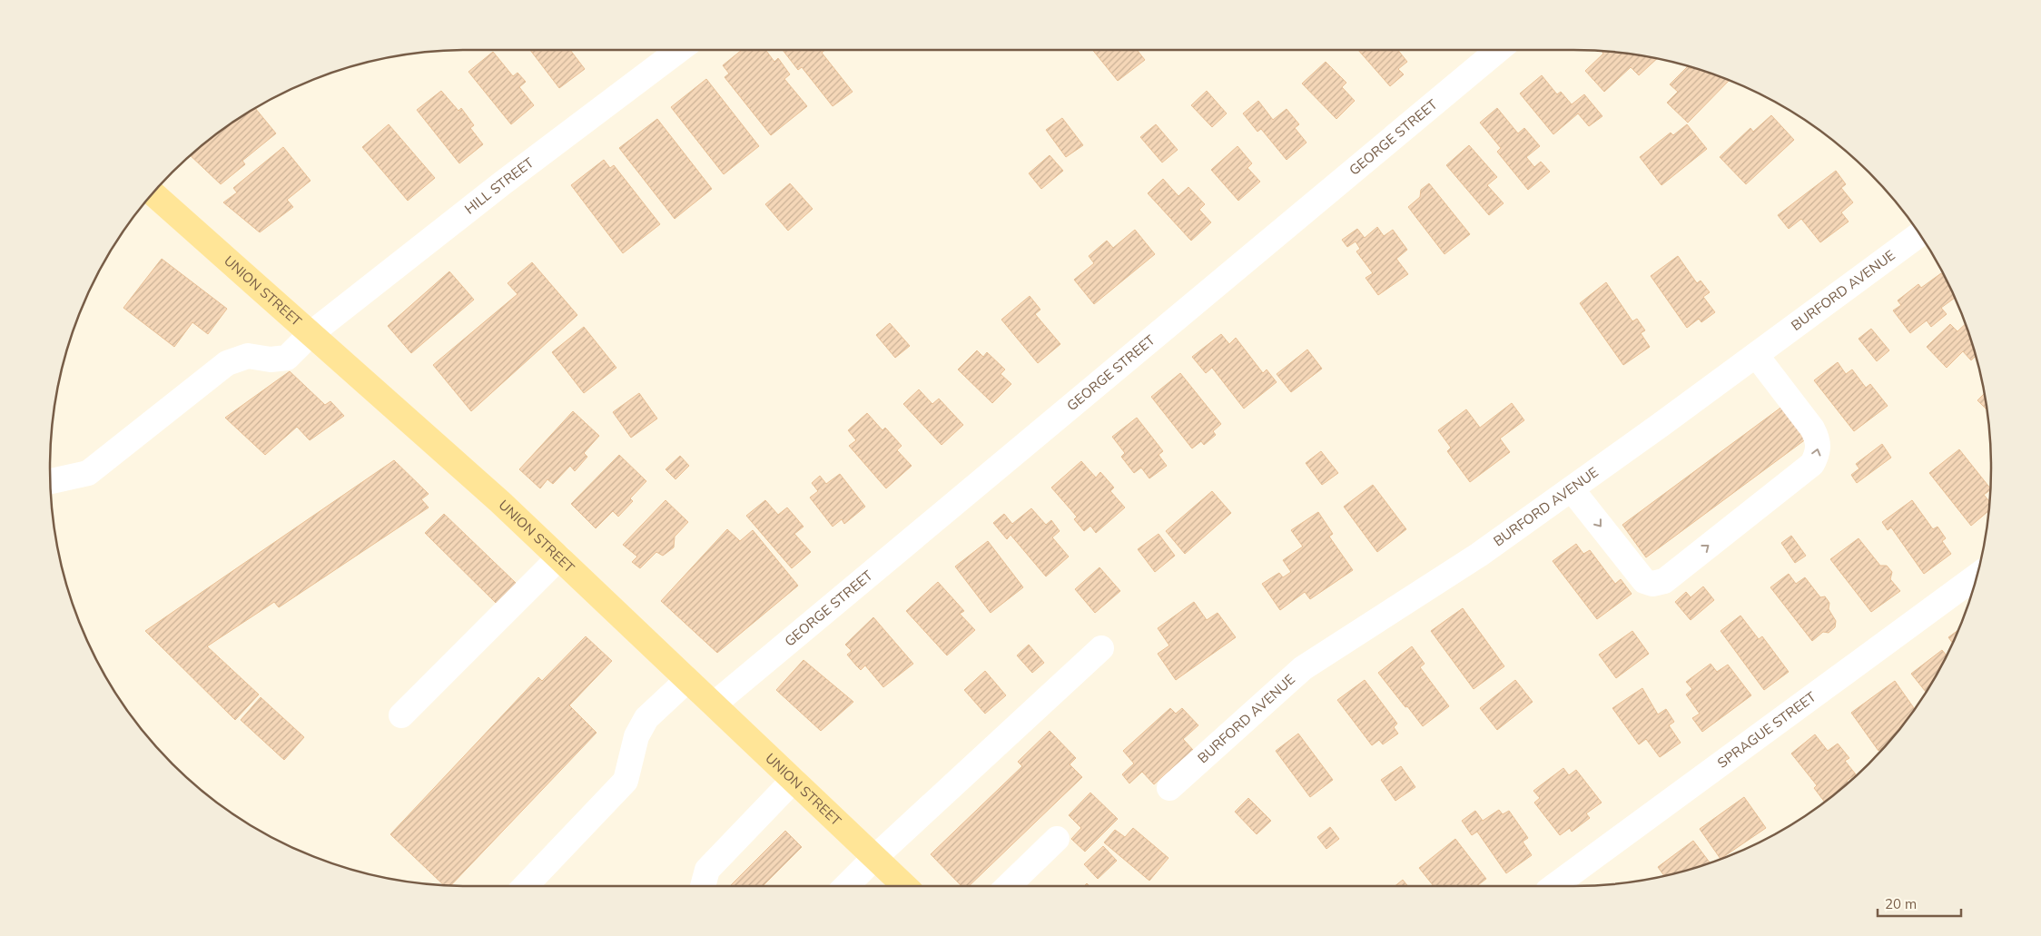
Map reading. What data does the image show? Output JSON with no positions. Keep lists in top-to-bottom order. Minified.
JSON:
{"streets":{"main road":["UNION STREET"],"street":["GEORGE STREET","HILL STREET","BURFORD AVENUE","SPRAGUE STREET"]},"crossings":[["GEORGE STREET","UNION STREET"],["HILL STREET","UNION STREET"]],"scale_bar":"20 m"}
